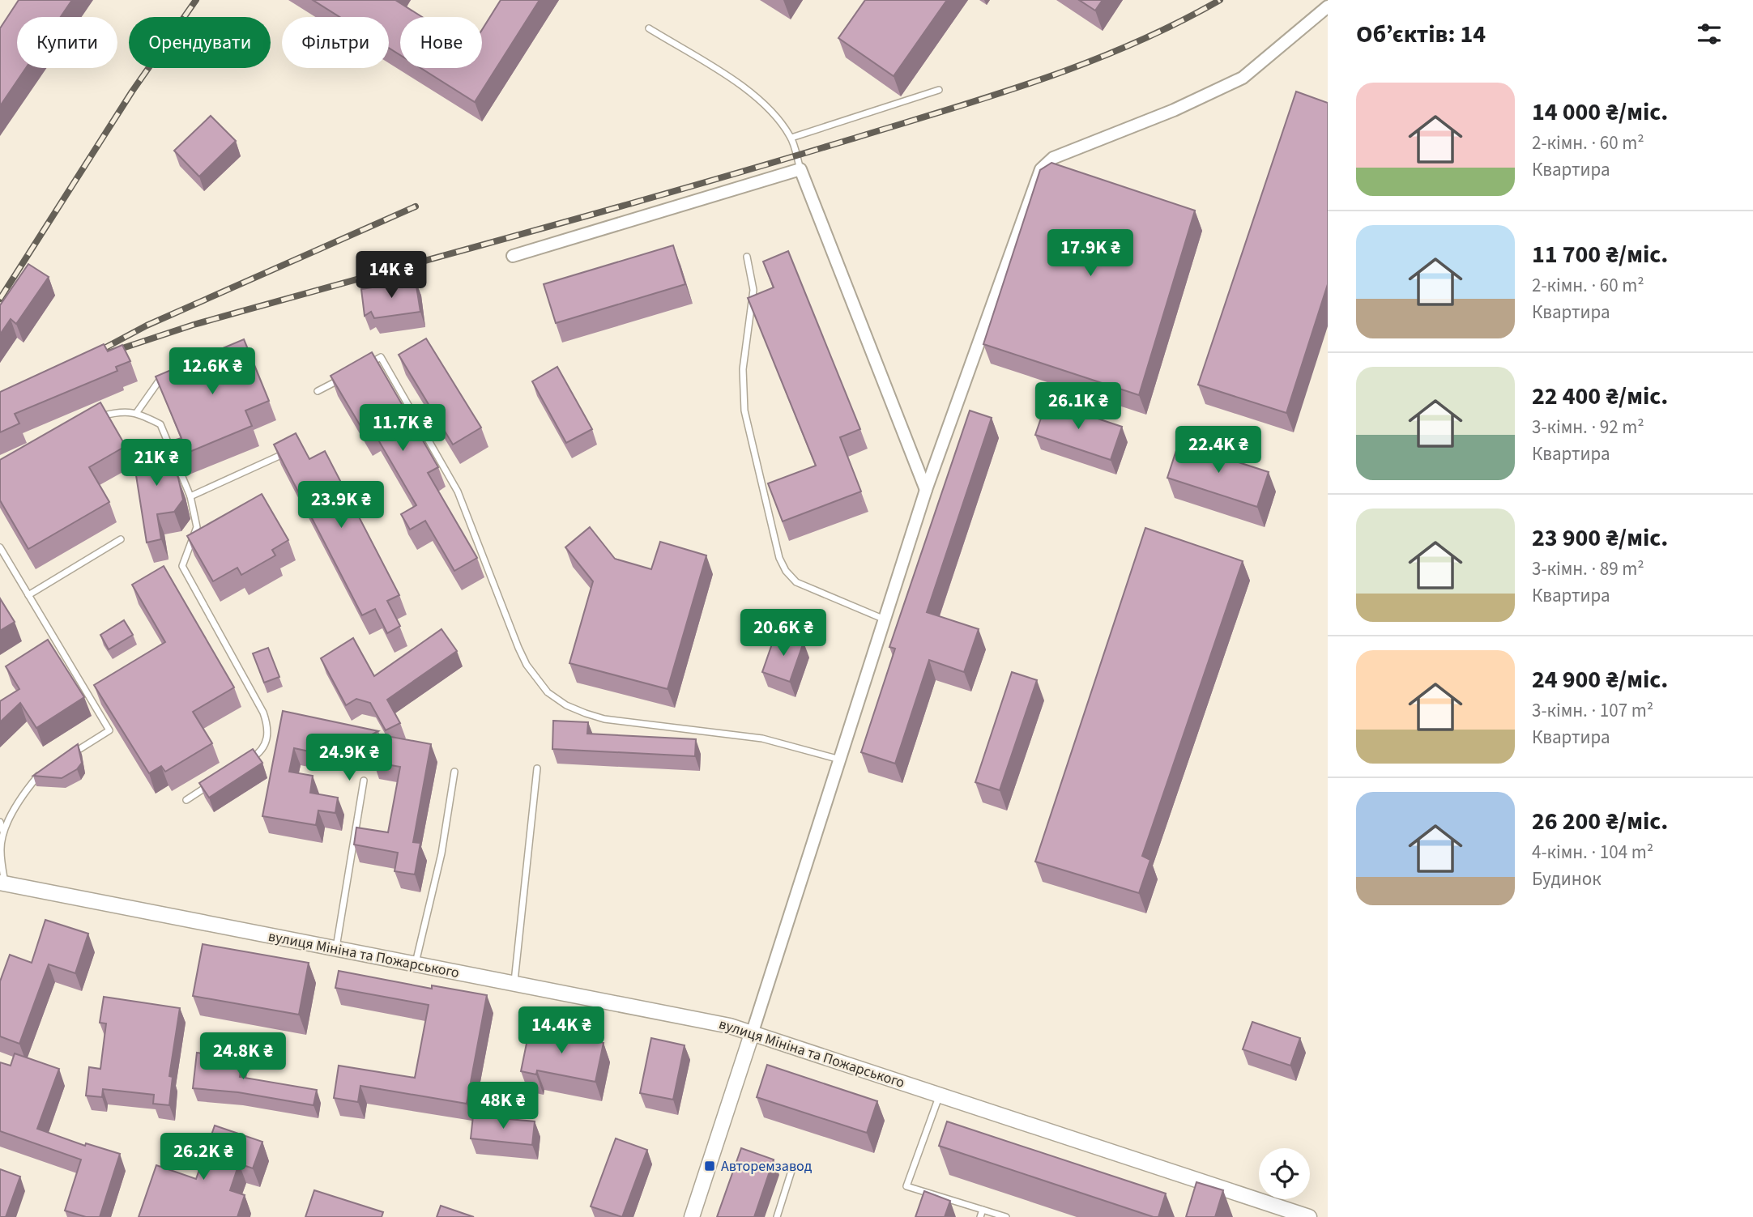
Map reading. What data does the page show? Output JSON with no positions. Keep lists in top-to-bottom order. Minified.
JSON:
{"streets":{"street":["вулиця Мініна та Пожарського"]},"places":{"transit":["Авторемзавод"]},"page":{"heading":"Об’єктів: 14","chip":["Купити","Орендувати","Фільтри","Нове"],"list":[{"name":"14 000 ₴/міс.","note":"2-кімн. · 60 m² · Квартира"},{"name":"11 700 ₴/міс.","note":"2-кімн. · 60 m² · Квартира"},{"name":"22 400 ₴/міс.","note":"3-кімн. · 92 m² · Квартира"},{"name":"23 900 ₴/міс.","note":"3-кімн. · 89 m² · Квартира"},{"name":"24 900 ₴/міс.","note":"3-кімн. · 107 m² · Квартира"},{"name":"26 200 ₴/міс.","note":"4-кімн. · 104 m² · Будинок"}],"price":["17.9K ₴","14K ₴","12.6K ₴","26.1K ₴","11.7K ₴","22.4K ₴","21K ₴","23.9K ₴","20.6K ₴","24.9K ₴","14.4K ₴","24.8K ₴","48K ₴","26.2K ₴"]}}
